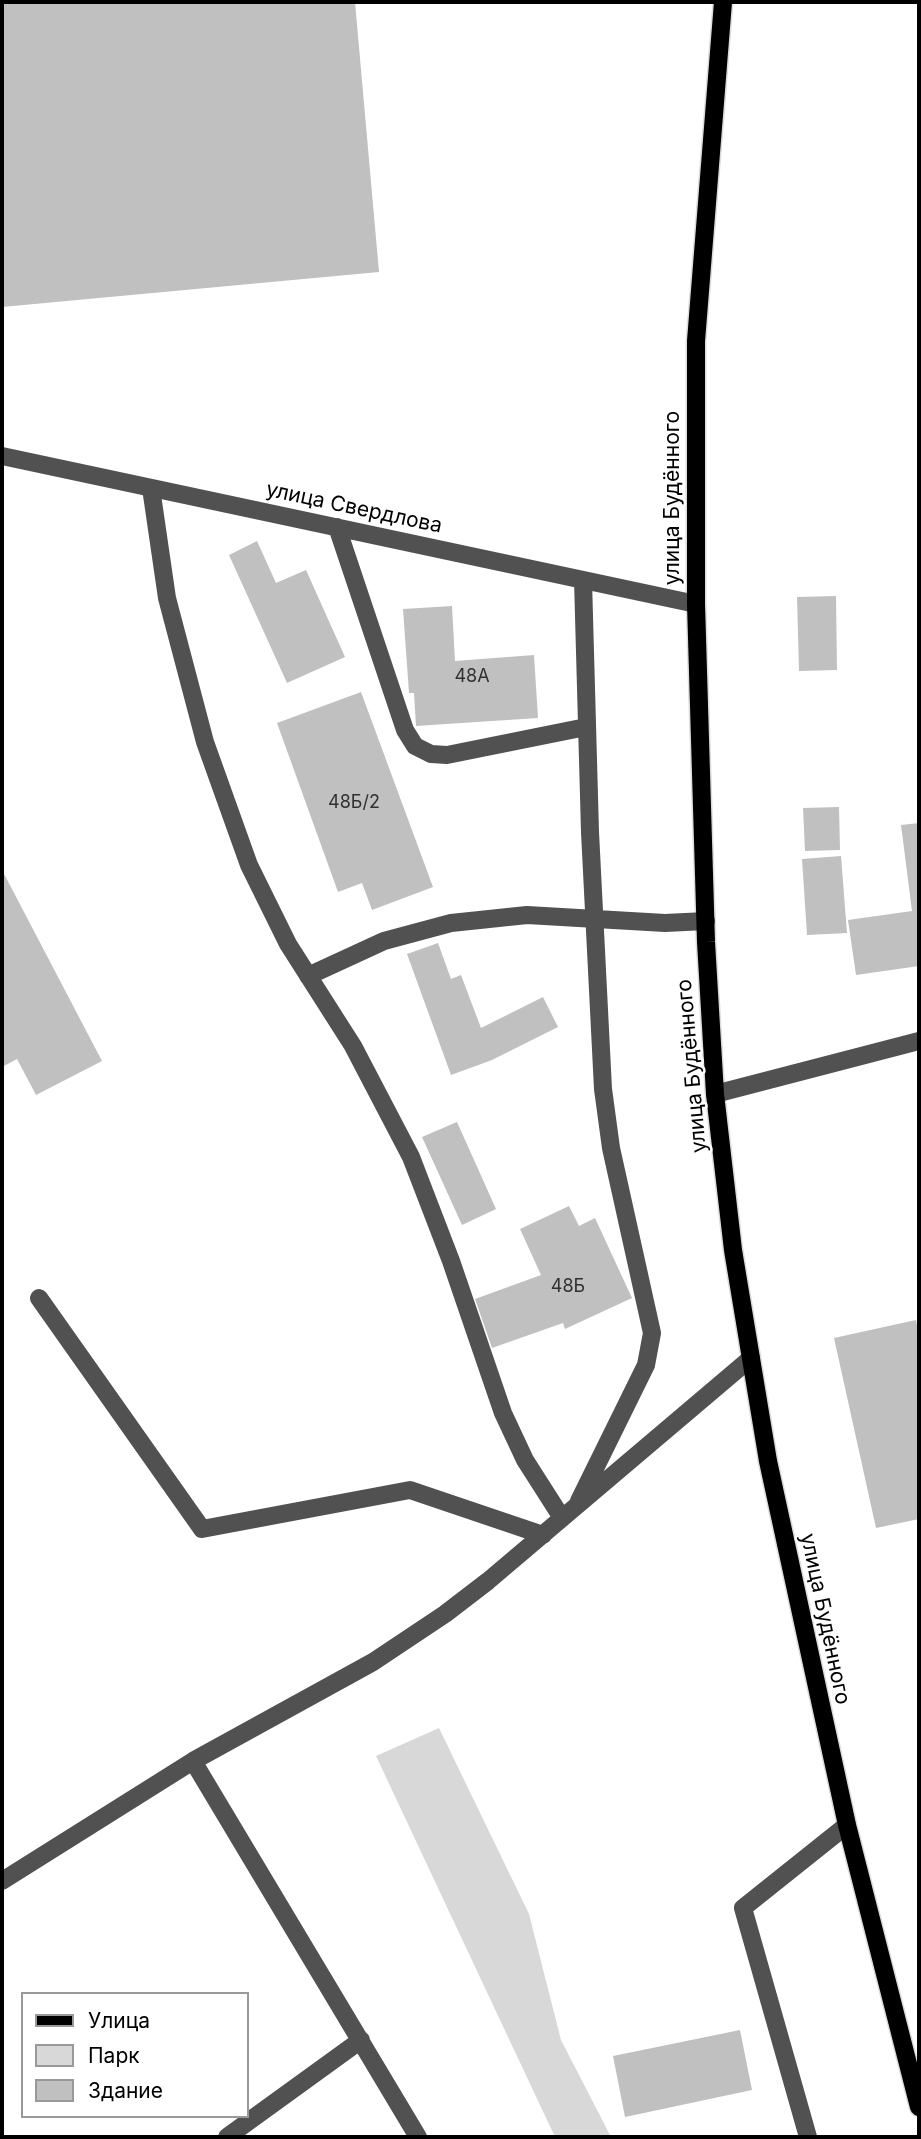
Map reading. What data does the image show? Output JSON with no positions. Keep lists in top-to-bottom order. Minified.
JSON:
{"streets":{"main road":["улица Будённого"],"street":["улица Свердлова"]},"crossings":[["улица Будённого","улица Свердлова"]],"house_numbers":["48А","48Б/2","48Б"],"legend":["Улица","Парк","Здание"]}
